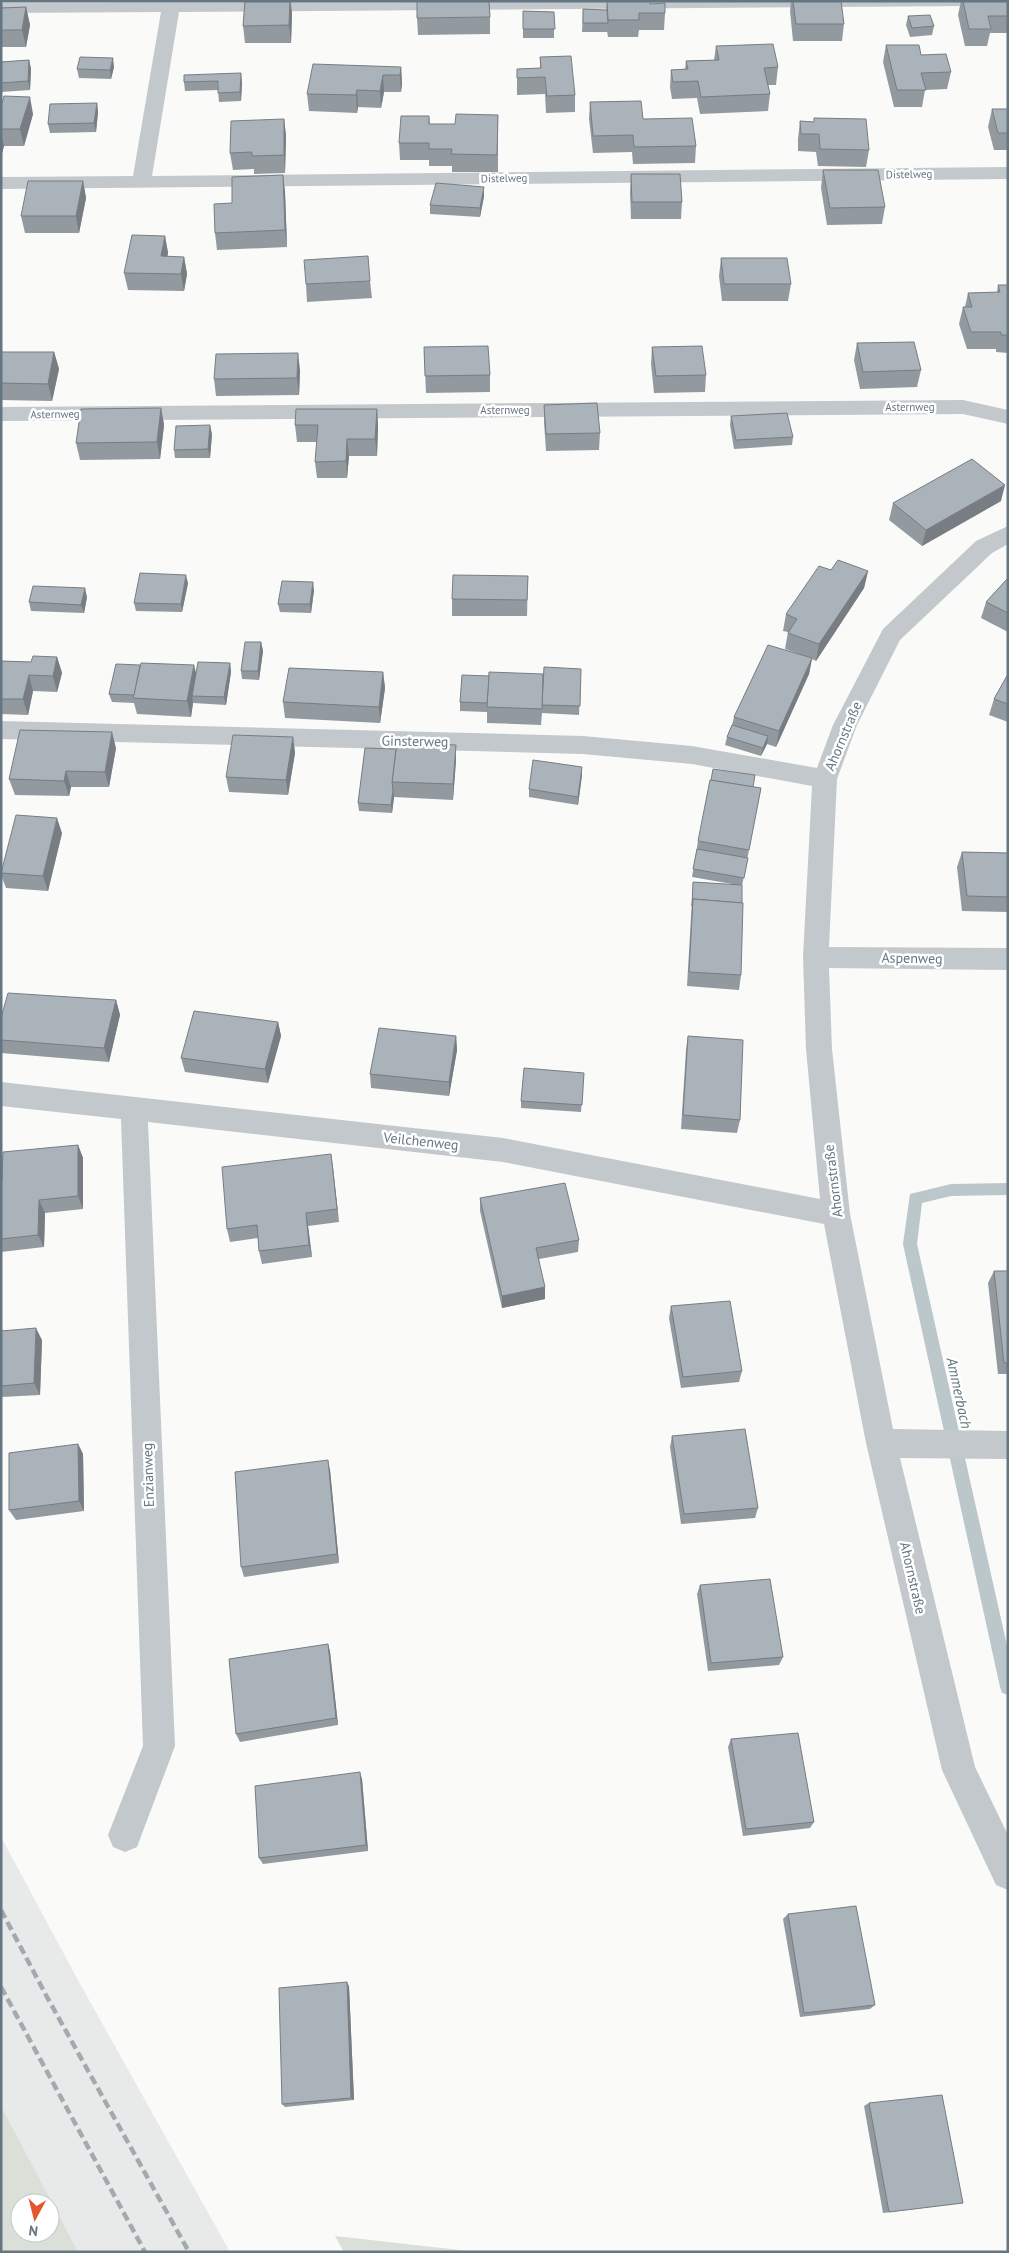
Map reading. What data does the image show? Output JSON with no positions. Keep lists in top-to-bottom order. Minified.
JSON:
{"streets":{"street":["Distelweg","Asternweg","Ahornstraße","Ginsterweg","Aspenweg","Veilchenweg","Enzianweg"]},"crossings":[["Ahornstraße","Ginsterweg"],["Ahornstraße","Aspenweg"],["Ahornstraße","Veilchenweg"],["Veilchenweg","Enzianweg"]],"water":["Ammerbach"],"north":"bottom"}
